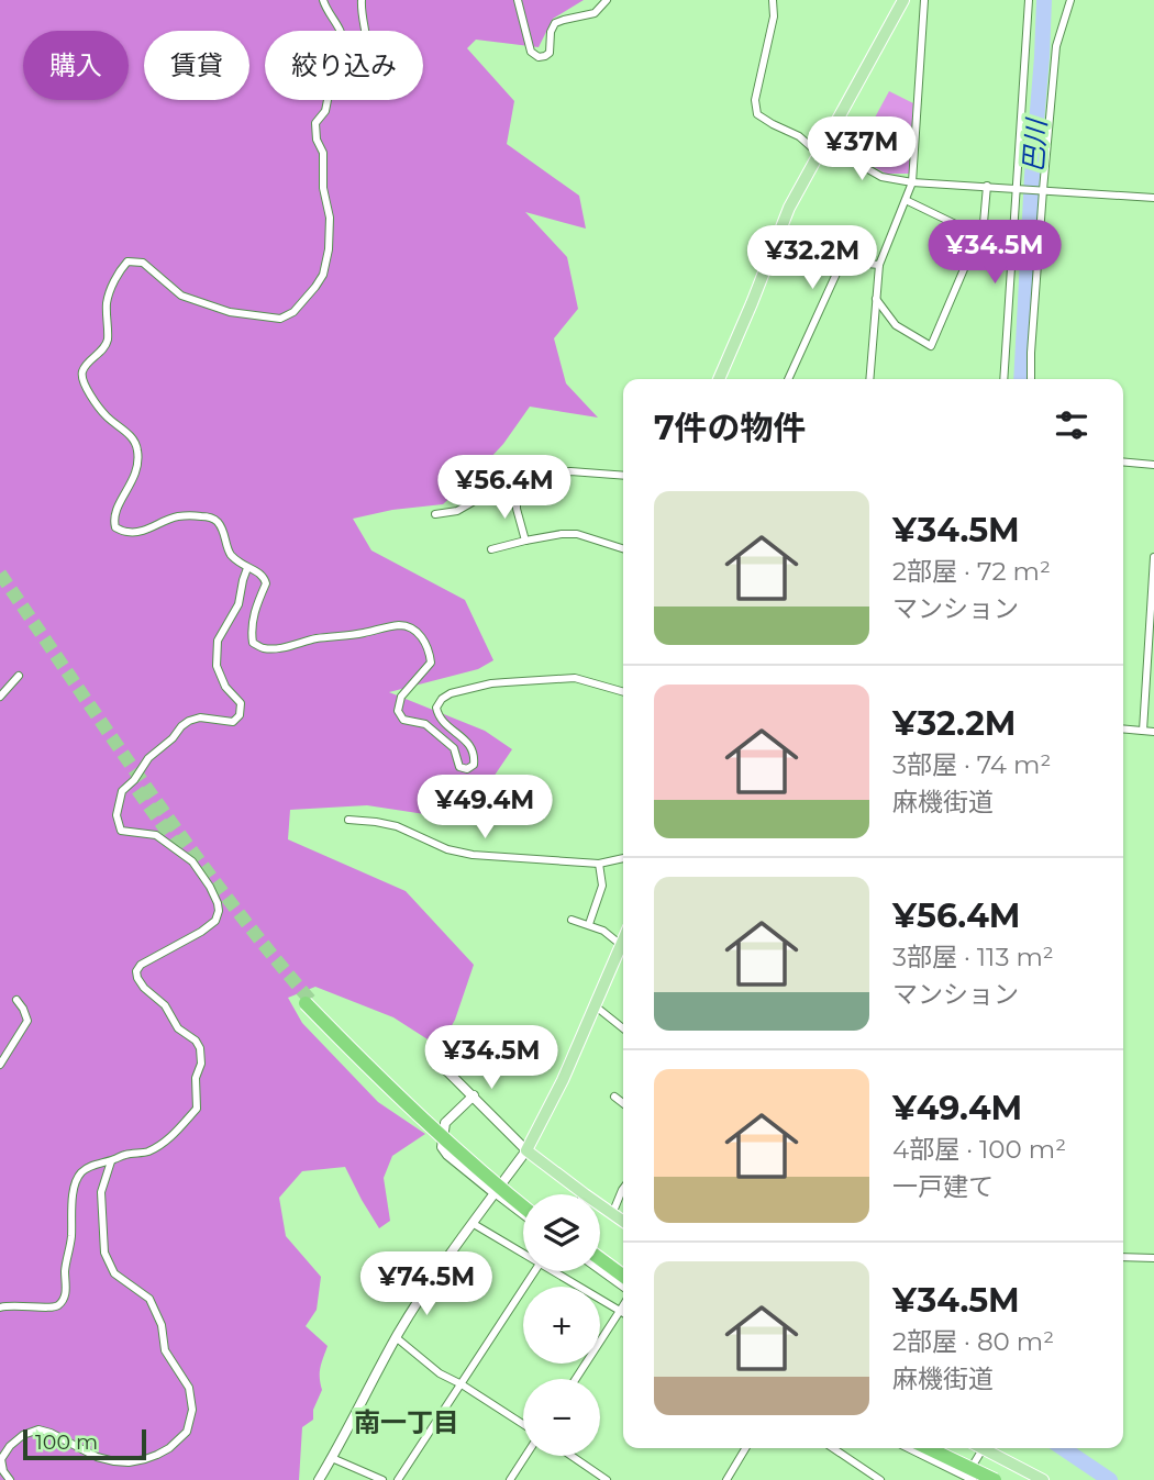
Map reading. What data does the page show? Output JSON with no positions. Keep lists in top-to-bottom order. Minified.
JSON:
{"districts":["南一丁目"],"water":["巴川"],"scale_bar":"100 m","page":{"chip":["購入","賃貸","絞り込み"],"price":["¥37M","¥34.5M","¥32.2M","¥56.4M","¥49.4M","¥34.5M","¥74.5M"],"heading":"7件の物件","list":[{"name":"¥34.5M","note":"2部屋 · 72 m² · マンション"},{"name":"¥32.2M","note":"3部屋 · 74 m² · 麻機街道"},{"name":"¥56.4M","note":"3部屋 · 113 m² · マンション"},{"name":"¥49.4M","note":"4部屋 · 100 m² · 一戸建て"},{"name":"¥34.5M","note":"2部屋 · 80 m² · 麻機街道"}],"map_buttons":["+","−"],"scale":"100 m"}}
